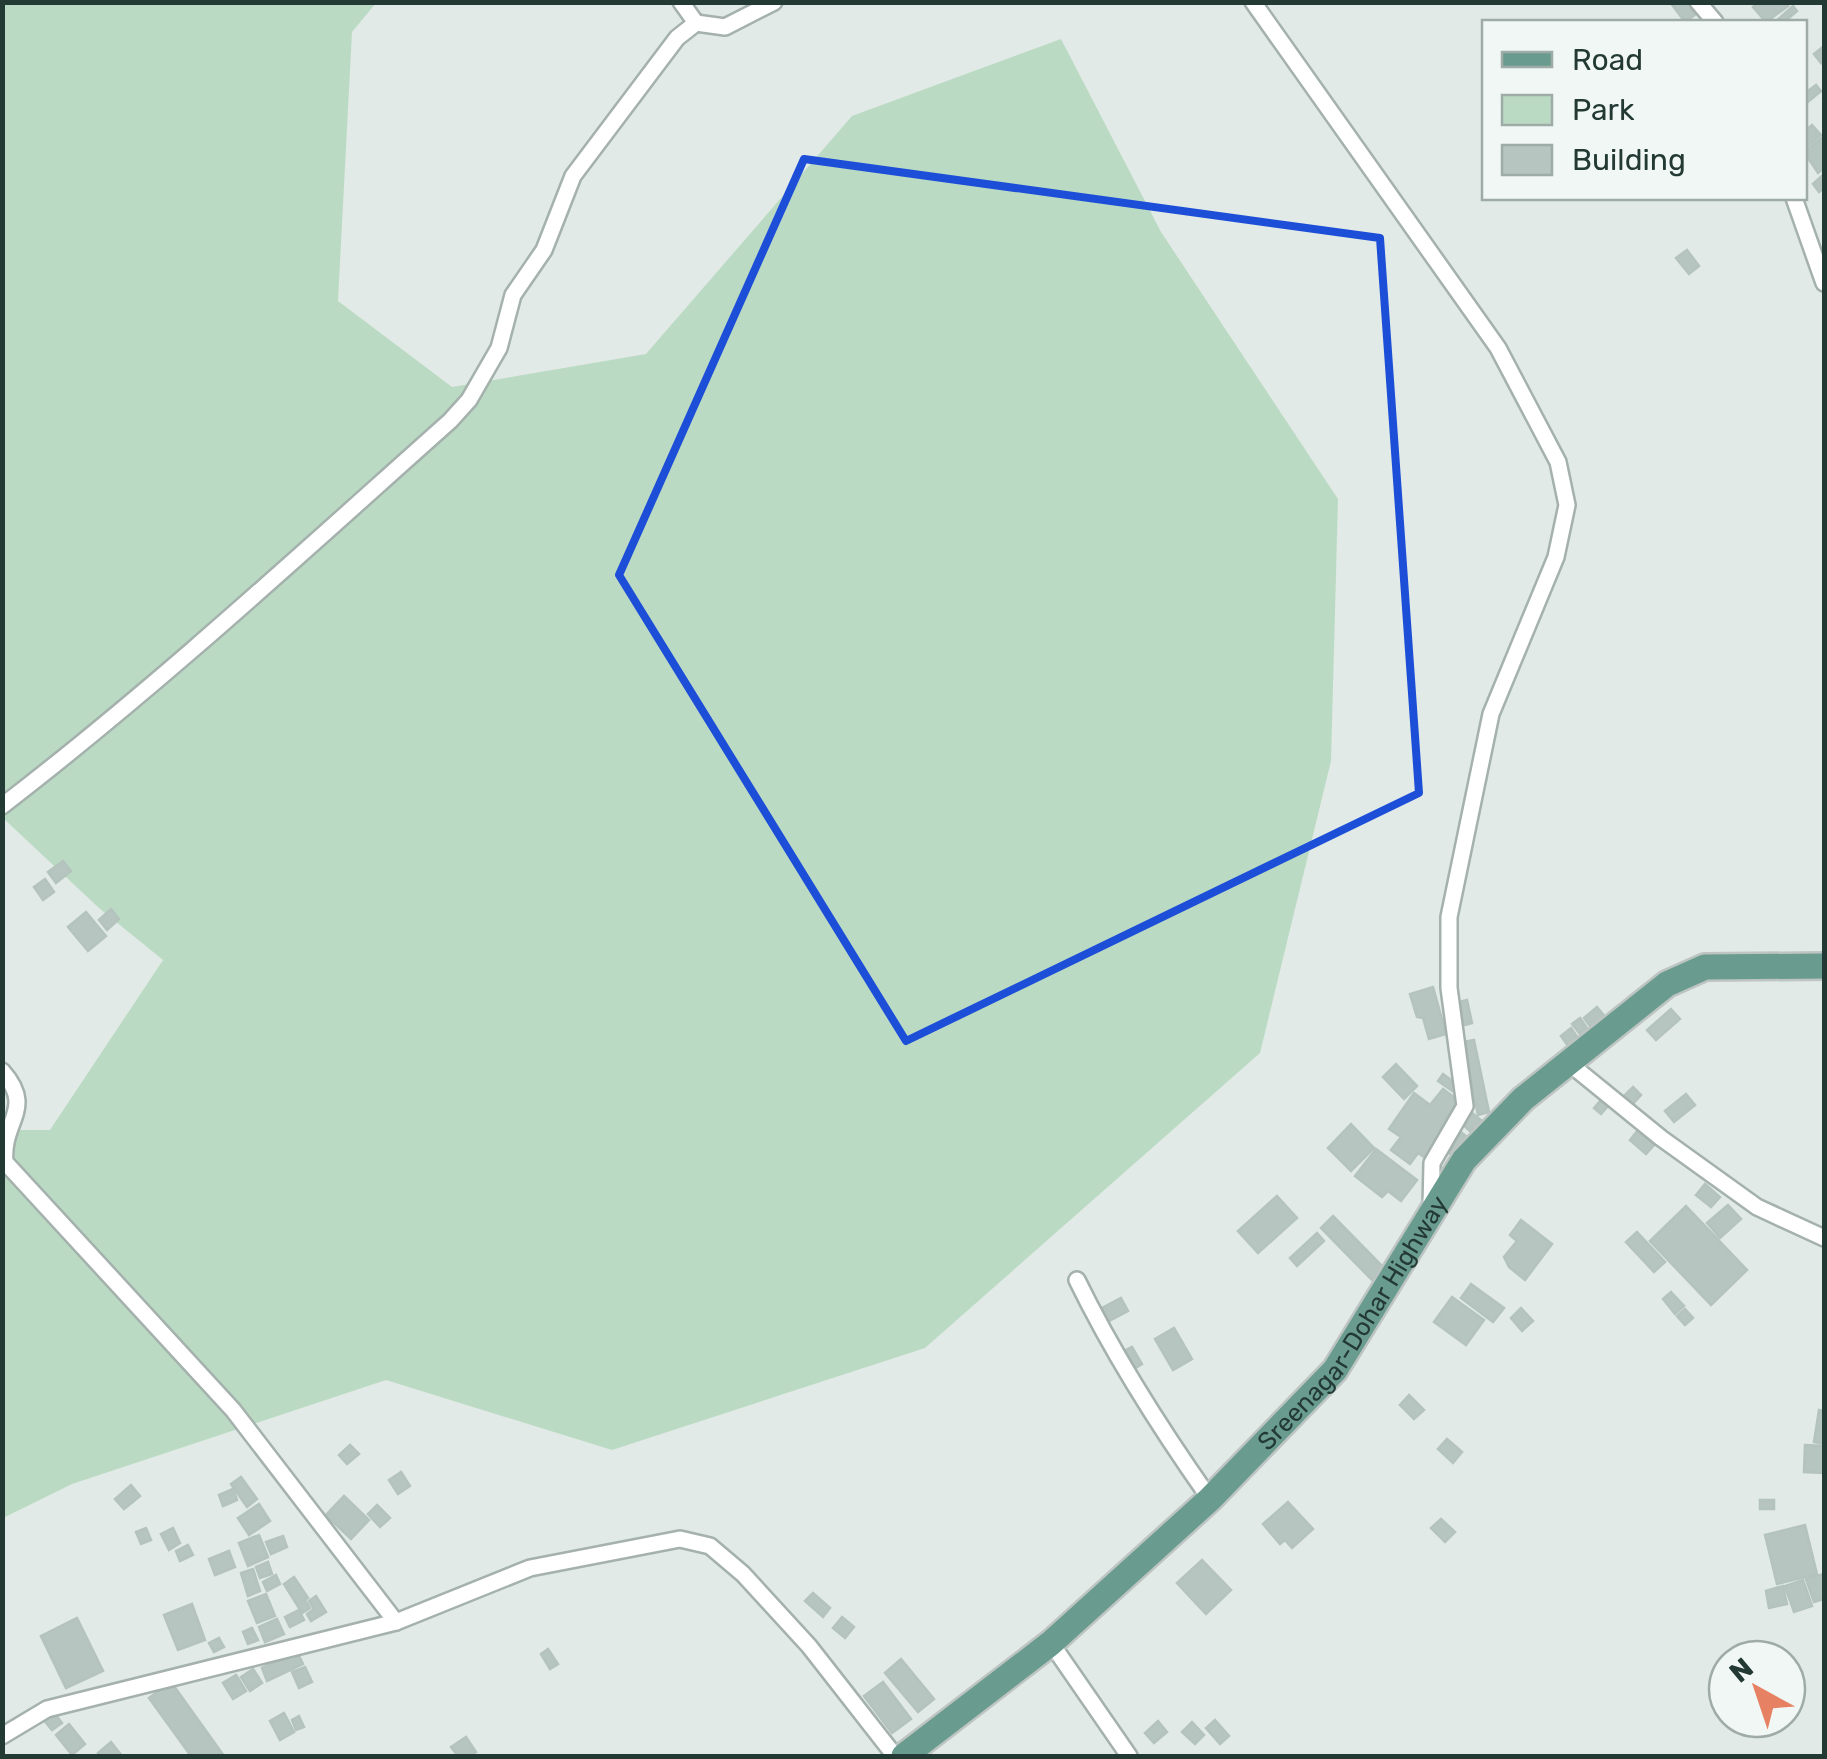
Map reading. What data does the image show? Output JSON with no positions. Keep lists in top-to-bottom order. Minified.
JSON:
{"streets":{"main road":["Sreenagar-Dohar Highway"]},"legend":["Road","Park","Building"],"north":"top left"}
